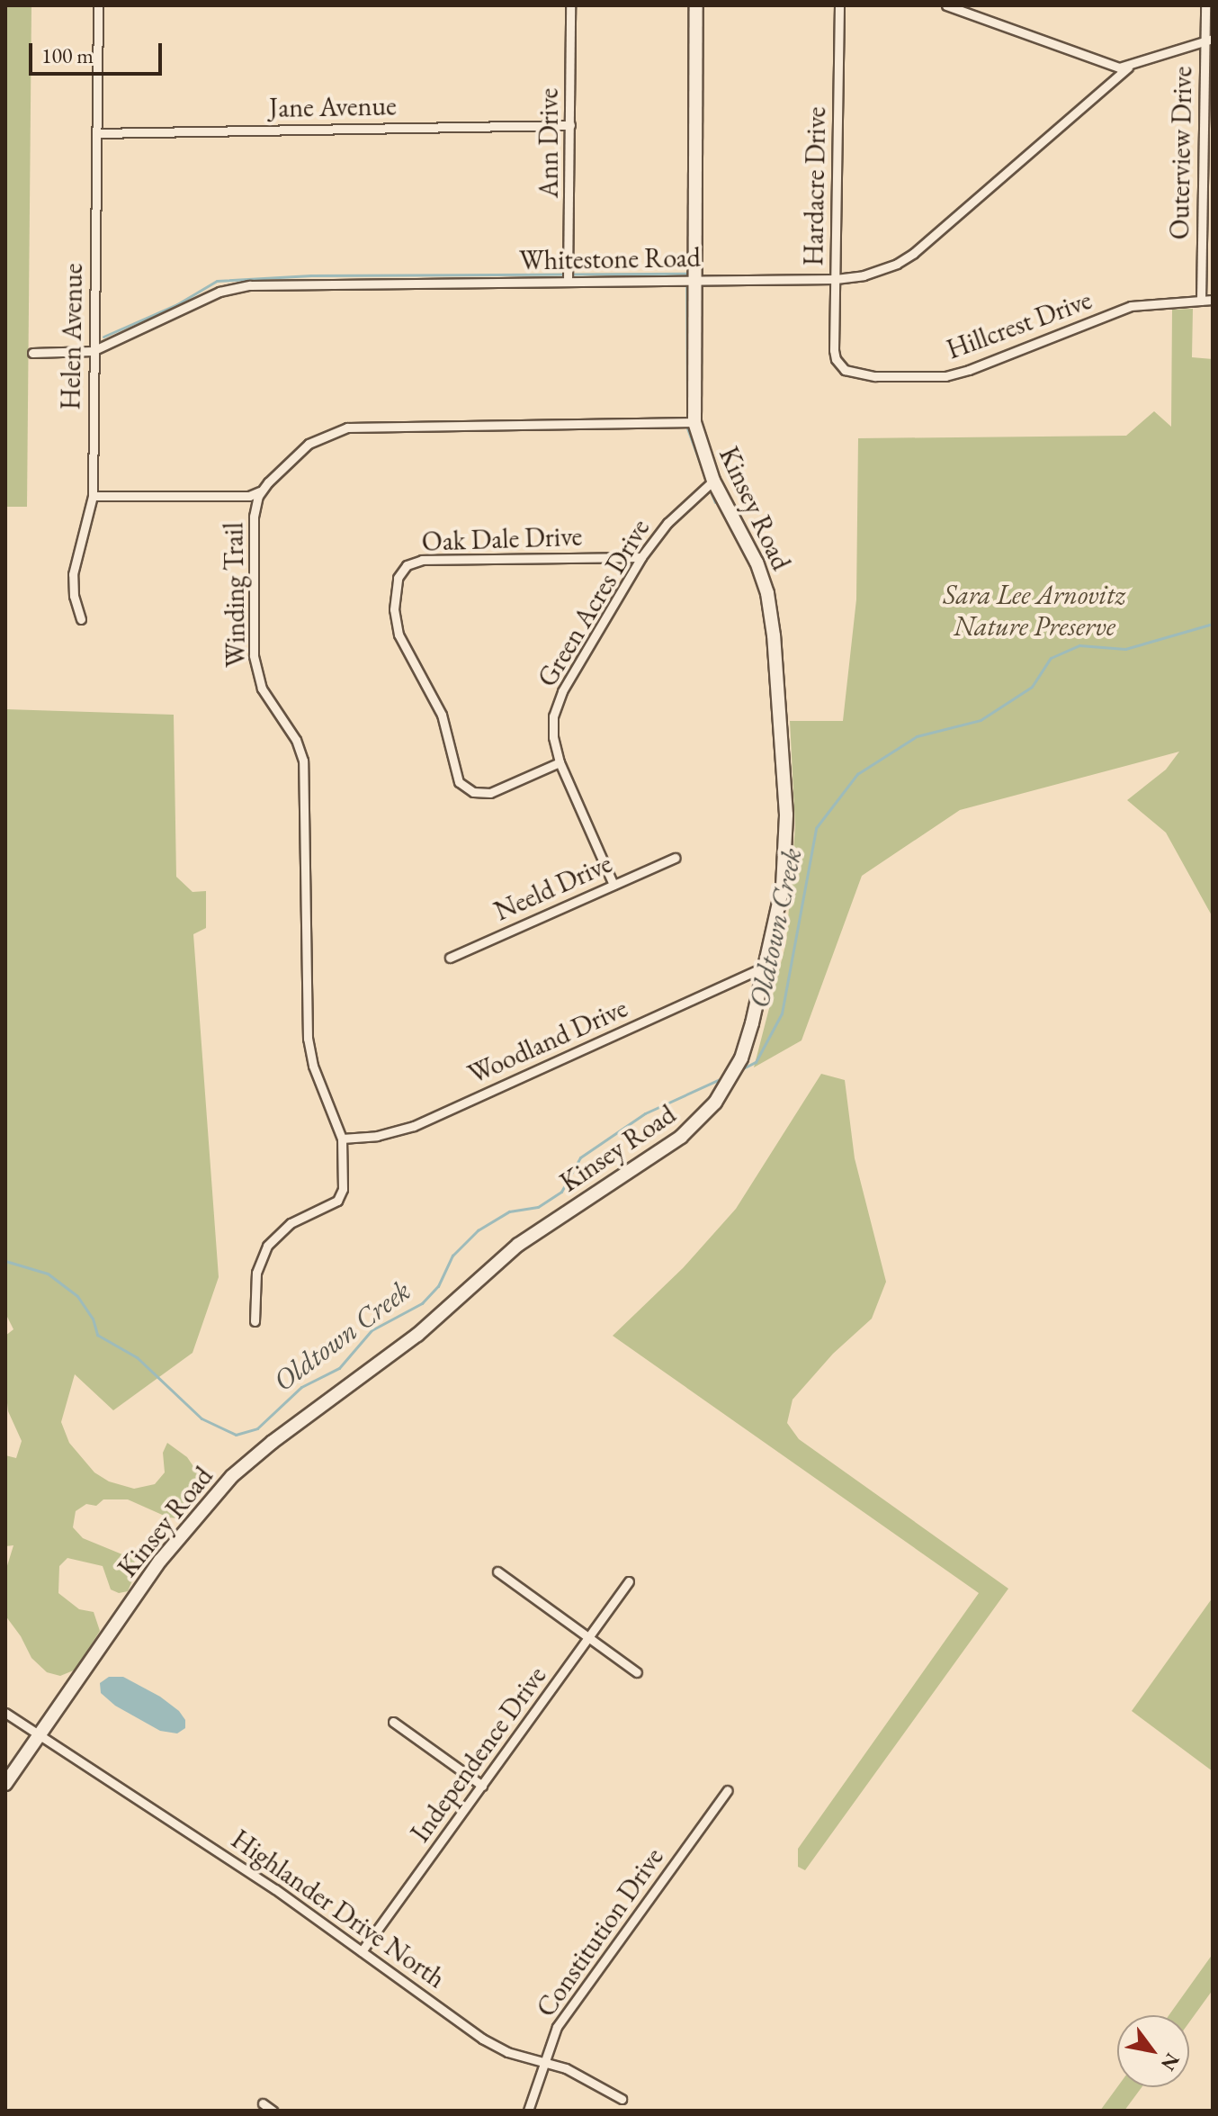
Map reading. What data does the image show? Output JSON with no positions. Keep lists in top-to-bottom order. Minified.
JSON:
{"streets":{"street":["Jane Avenue","Ann Drive","Outerview Drive","Hardacre Drive","Whitestone Road","Hillcrest Drive","Helen Avenue","Kinsey Road","Oak Dale Drive","Winding Trail","Green Acres Drive","Neeld Drive","Woodland Drive","Independence Drive","Highlander Drive North","Constitution Drive"]},"crossings":[["Jane Avenue","Ann Drive"],["Jane Avenue","Helen Avenue"],["Ann Drive","Whitestone Road"],["Outerview Drive","Hillcrest Drive"],["Hardacre Drive","Whitestone Road"],["Hardacre Drive","Hillcrest Drive"],["Whitestone Road","Helen Avenue"],["Whitestone Road","Kinsey Road"],["Kinsey Road","Winding Trail"],["Kinsey Road","Green Acres Drive"],["Kinsey Road","Woodland Drive"],["Kinsey Road","Highlander Drive North"],["Oak Dale Drive","Green Acres Drive"],["Winding Trail","Woodland Drive"],["Green Acres Drive","Neeld Drive"],["Independence Drive","Highlander Drive North"],["Highlander Drive North","Constitution Drive"]],"water":["Oldtown Creek"],"parks":["Sara Lee Arnovitz Nature Preserve"],"scale_bar":"100 m","north":"bottom right"}
